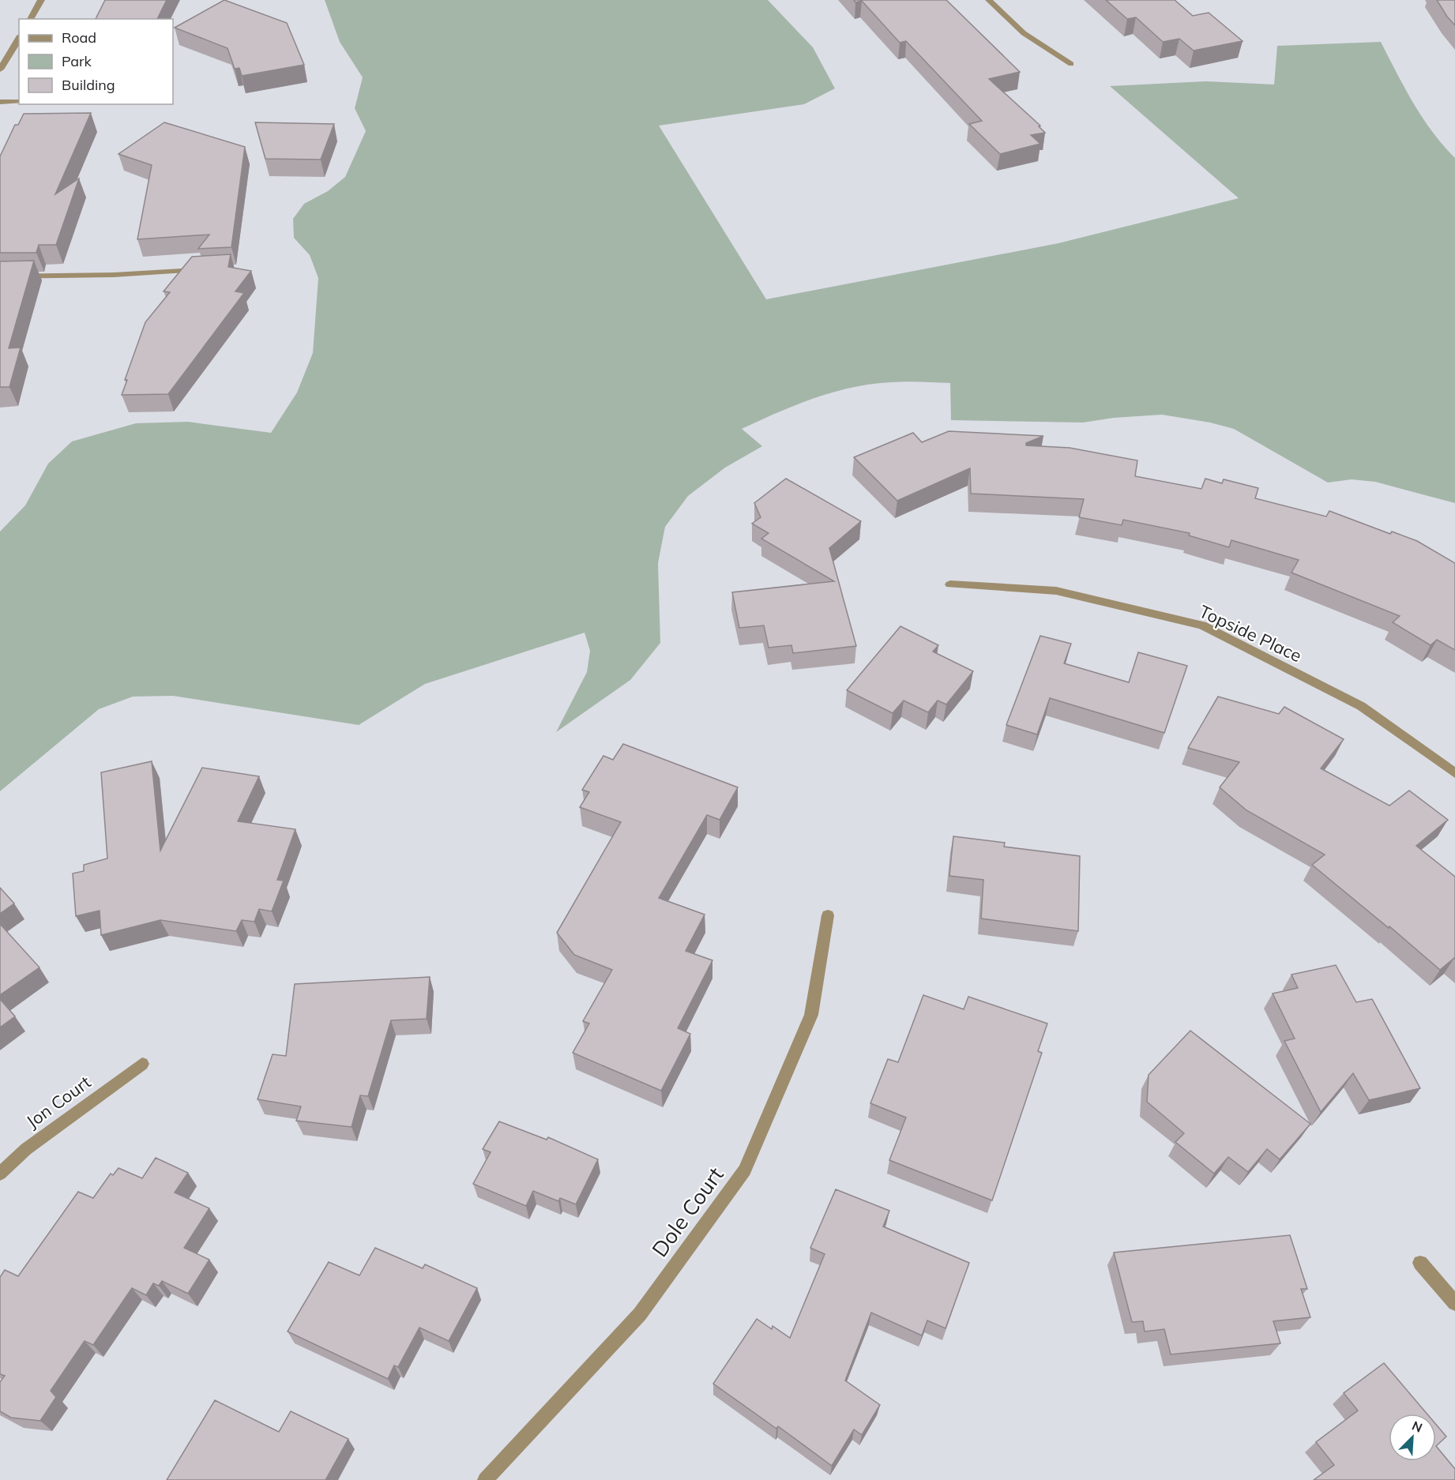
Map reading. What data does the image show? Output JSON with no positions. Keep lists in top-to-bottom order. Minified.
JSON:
{"streets":{"street":["Topside Place","Jon Court","Dole Court"]},"legend":["Road","Park","Building"],"north":"top right"}
